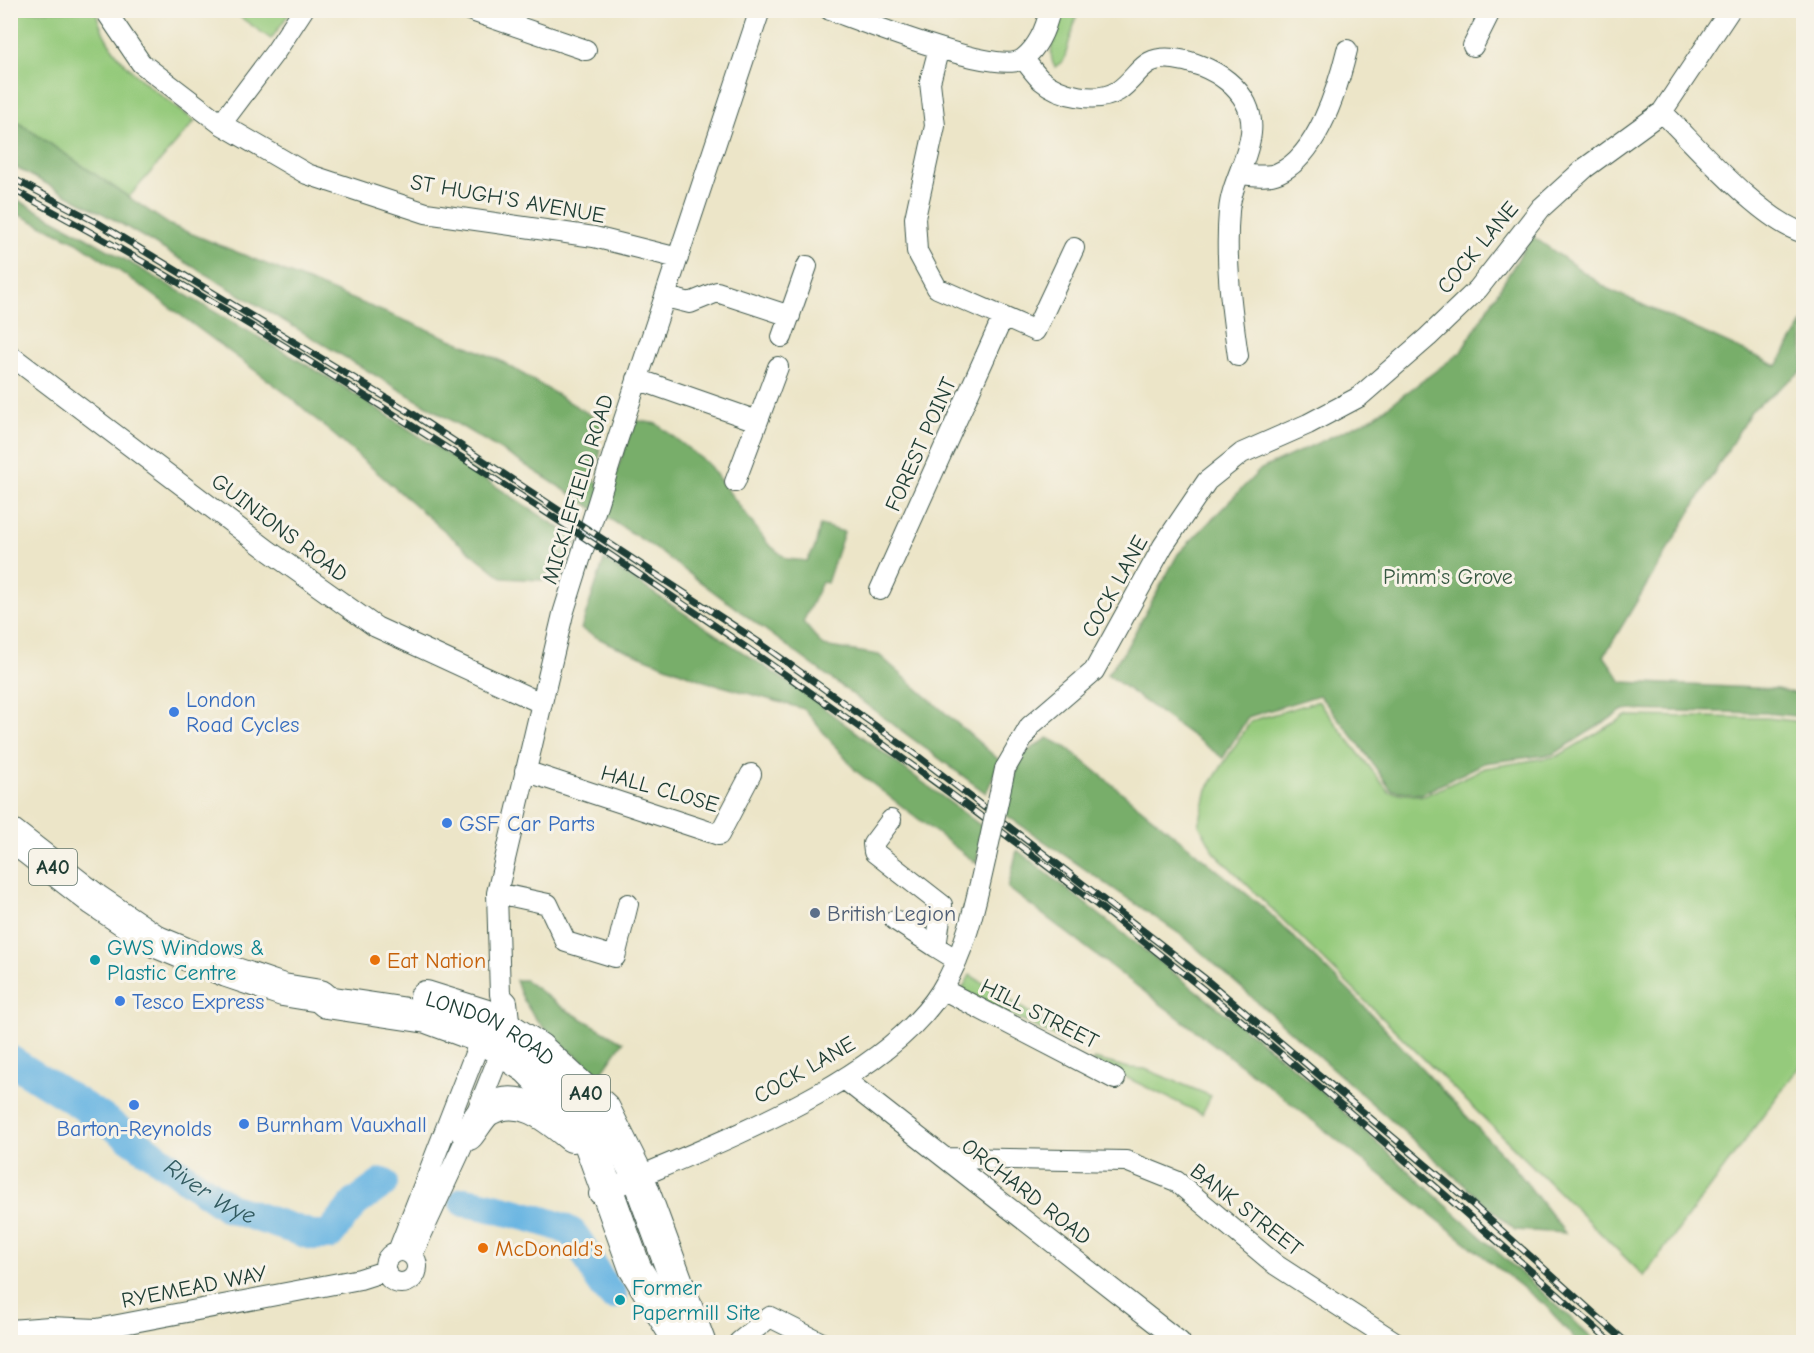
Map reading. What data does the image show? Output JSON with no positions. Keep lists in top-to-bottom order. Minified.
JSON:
{"streets":{"main road":["A40","LONDON ROAD"],"street":["ST HUGH'S AVENUE","COCK LANE","FOREST POINT","MICKLEFIELD ROAD","GUINIONS ROAD","HALL CLOSE","HILL STREET","ORCHARD ROAD","BANK STREET","RYEMEAD WAY"]},"crossings":[["ST HUGH'S AVENUE","MICKLEFIELD ROAD"],["COCK LANE","A40"],["COCK LANE","HILL STREET"],["COCK LANE","LONDON ROAD"],["COCK LANE","ORCHARD ROAD"],["MICKLEFIELD ROAD","GUINIONS ROAD"],["MICKLEFIELD ROAD","HALL CLOSE"],["MICKLEFIELD ROAD","LONDON ROAD"],["A40","LONDON ROAD"],["ORCHARD ROAD","BANK STREET"]],"water":["River Wye"],"parks":["Pimm's Grove"],"places":["London Road Cycles","GSF Car Parts","British Legion","GWS Windows & Plastic Centre","Eat Nation","Tesco Express","Barton-Reynolds","Burnham Vauxhall","McDonald's","Former Papermill Site"]}
